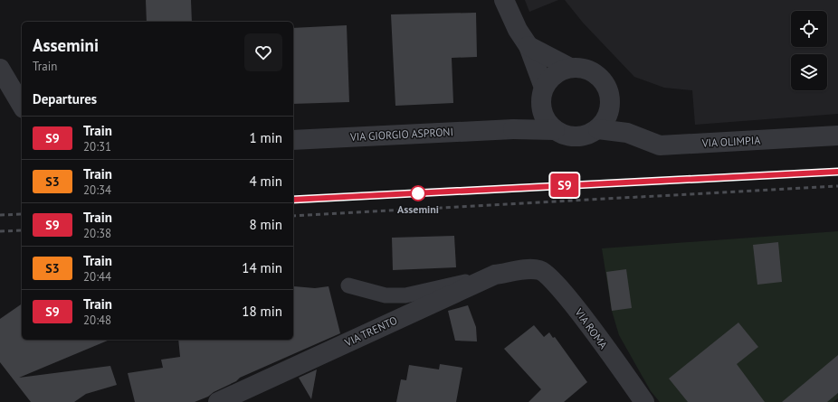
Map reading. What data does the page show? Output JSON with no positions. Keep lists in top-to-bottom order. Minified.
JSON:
{"streets":{"street":["VIA GIORGIO ASPRONI","VIA OLIMPIA","VIA ROMA","VIA TRENTO"]},"crossings":[["VIA GIORGIO ASPRONI","VIA OLIMPIA"],["VIA ROMA","VIA TRENTO"]],"places":["Assemini"],"page":{"on_map":"S9","heading":[["Assemini","Train"],"Departures"],"list":[{"mark":"S9","name":"Train","note":"20:31","value":"1 min"},{"mark":"S3","name":"Train","note":"20:34","value":"4 min"},{"mark":"S9","name":"Train","note":"20:38","value":"8 min"},{"mark":"S3","name":"Train","note":"20:44","value":"14 min"},{"mark":"S9","name":"Train","note":"20:48","value":"18 min"}]}}
